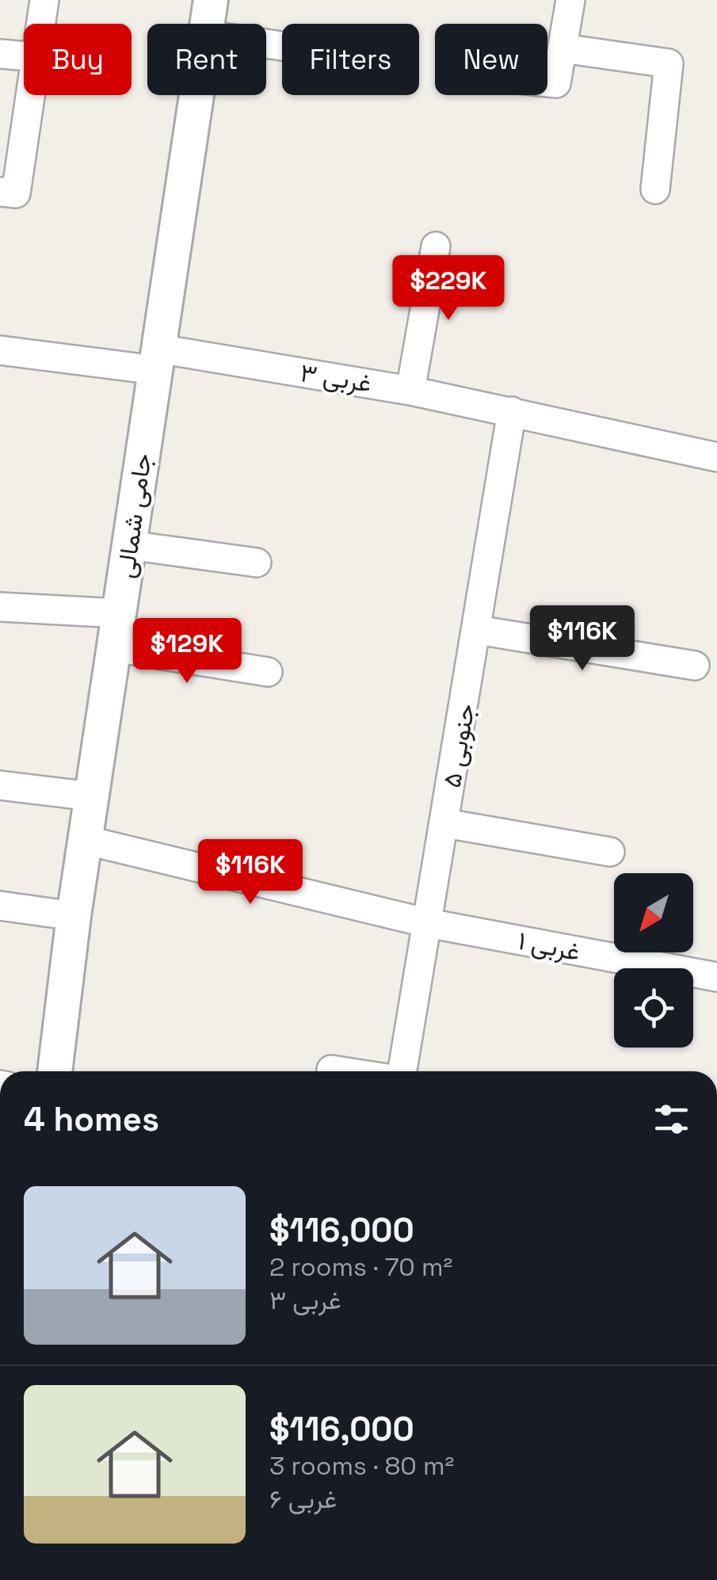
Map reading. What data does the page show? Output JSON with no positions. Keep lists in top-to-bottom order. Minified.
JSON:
{"streets":{"street":["غربی ۳","جامی شمالی","جنوبی ۵","غربی ۱"]},"crossings":[["غربی ۳","جامی شمالی"],["غربی ۳","جنوبی ۵"],["جامی شمالی","غربی ۱"],["جنوبی ۵","غربی ۱"]],"north":"bottom left","page":{"chip":["Buy","Rent","Filters","New"],"price":["$229K","$116K","$129K","$116K"],"heading":"4 homes","list":[{"name":"$116,000","note":"2 rooms · 70 m² · غربی ۳"},{"name":"$116,000","note":"3 rooms · 80 m² · غربی ۶"}]}}
